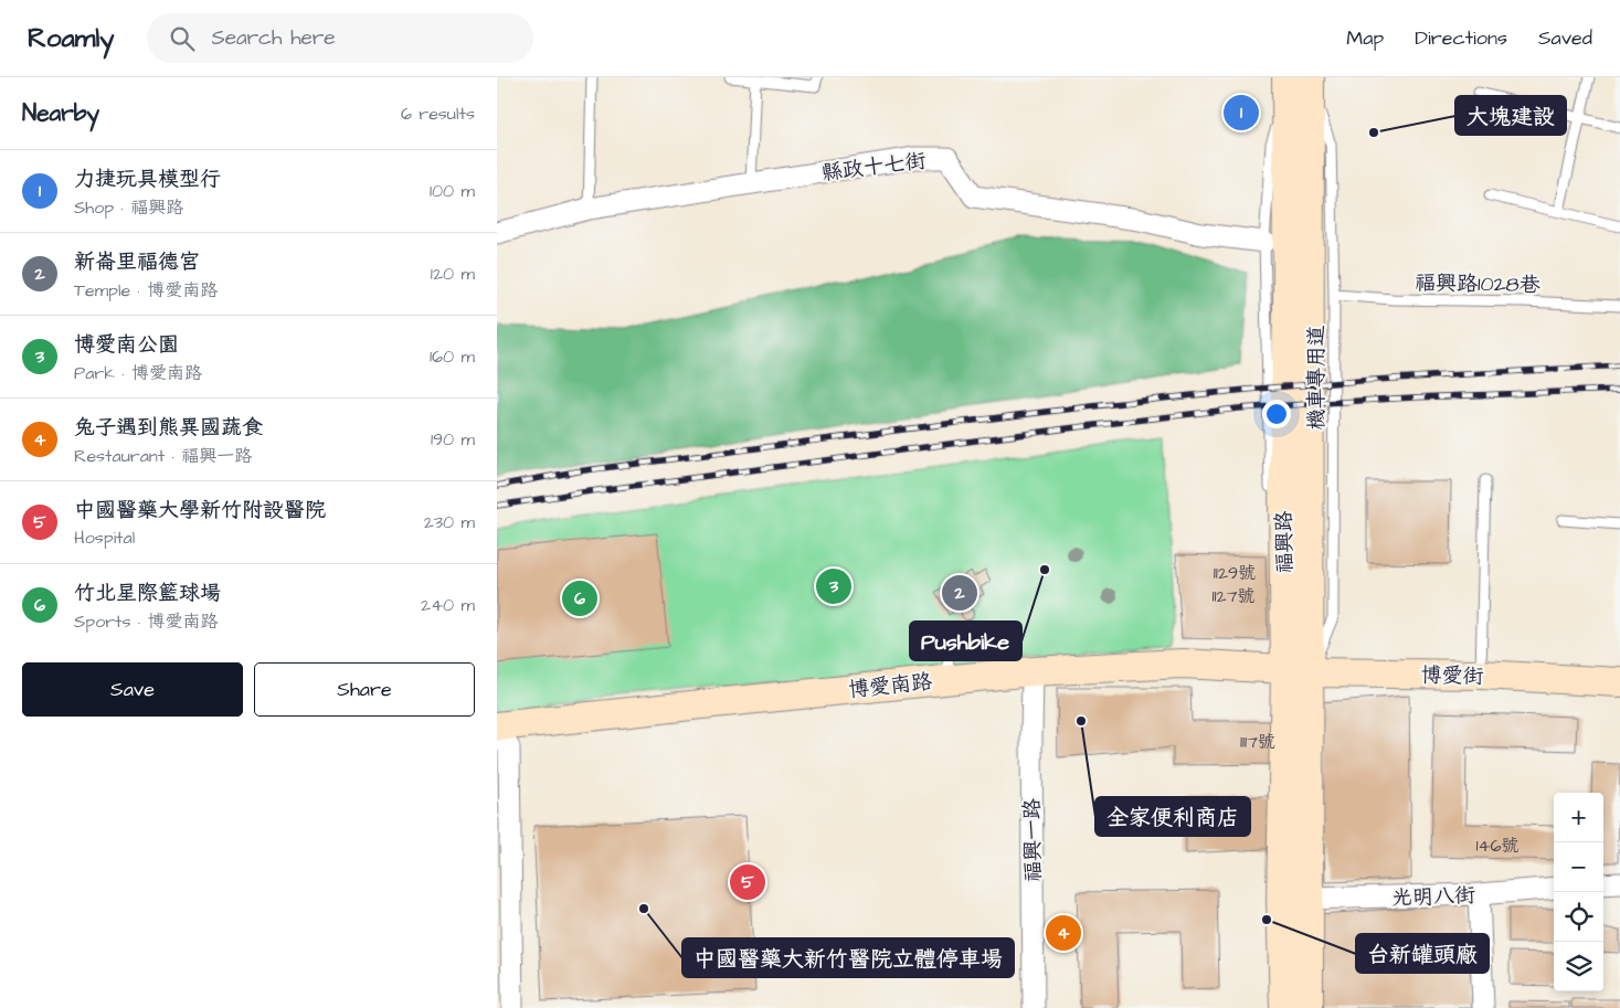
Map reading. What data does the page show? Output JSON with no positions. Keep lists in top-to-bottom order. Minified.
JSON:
{"streets":{"street":["縣政十七街","福興路","博愛街","博愛南路","福興一路","光明八街"],"lane":["福興路1028巷","機車專用道"]},"crossings":[["福興路1028巷","機車專用道"],["機車專用道","福興路"],["機車專用道","博愛街"],["機車專用道","博愛南路"],["福興路","博愛街"],["福興路","博愛南路"],["福興路","光明八街"],["博愛街","博愛南路"],["博愛南路","福興一路"]],"places":["大塊建設","Pushbike","全家便利商店","中國醫藥大新竹醫院立體停車場","台新罐頭廠"],"house_numbers":["1129號","1127號","1117號","146號"],"page":{"header":"Roamly","search":"Search here","nav":["Map","Directions","Saved"],"heading":["Nearby","6 results"],"pins":["1","3","2","6","5","4"],"list":[{"mark":"1","name":"力捷玩具模型行","note":"Shop · 福興路","value":"100 m"},{"mark":"2","name":"新崙里福德宮","note":"Temple · 博愛南路","value":"120 m"},{"mark":"3","name":"博愛南公園","note":"Park · 博愛南路","value":"160 m"},{"mark":"4","name":"兔子遇到熊異國蔬食","note":"Restaurant · 福興一路","value":"190 m"},{"mark":"5","name":"中國醫藥大學新竹附設醫院","note":"Hospital","value":"230 m"},{"mark":"6","name":"竹北星際籃球場","note":"Sports · 博愛南路","value":"240 m"}],"buttons":["Save","Share"],"map_buttons":["+","−"]}}
